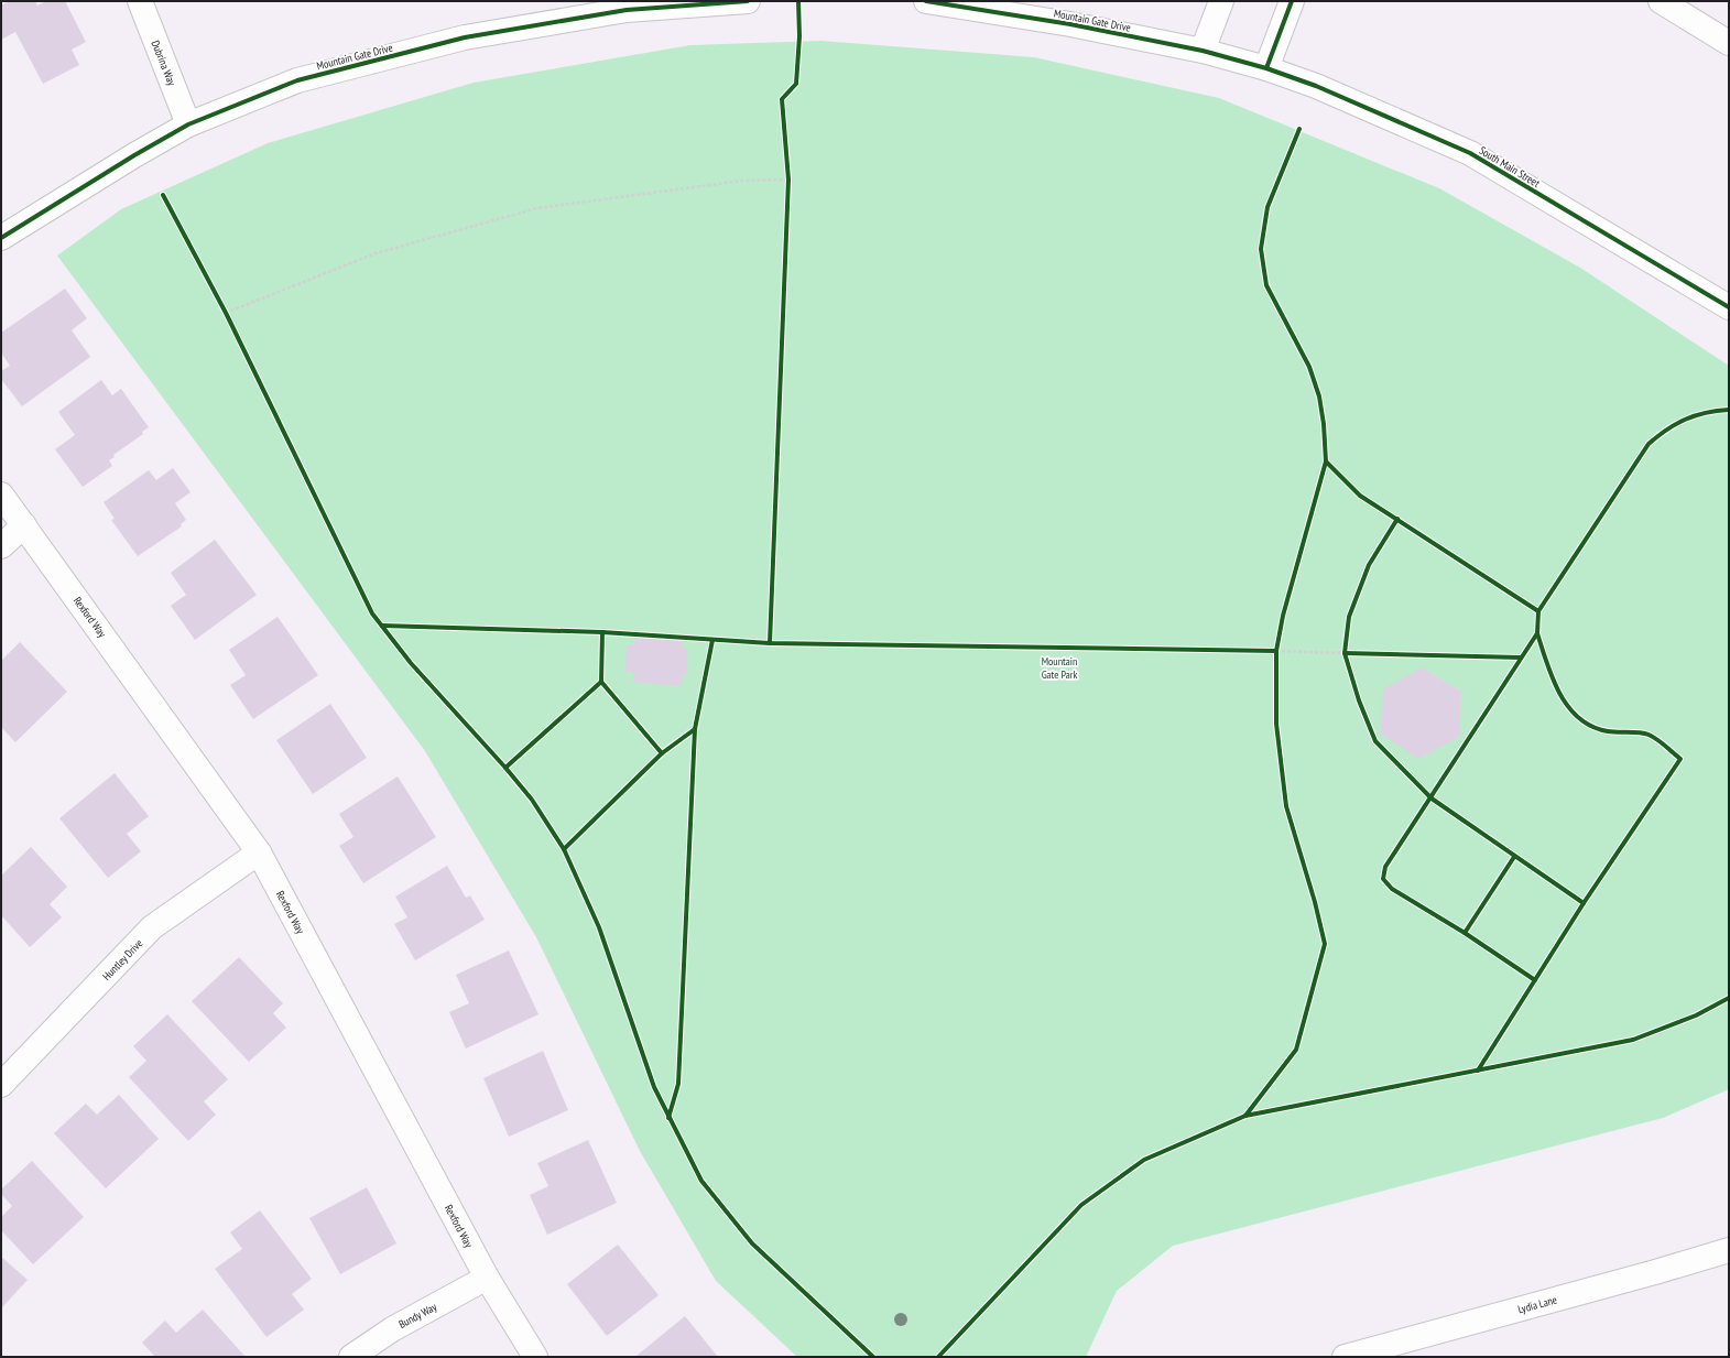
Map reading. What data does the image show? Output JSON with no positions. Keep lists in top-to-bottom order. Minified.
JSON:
{"streets":{"street":["Mountain Gate Drive","Dubrina Way","South Main Street","Rexford Way","Huntley Drive","Lydia Lane","Bundy Way"]},"crossings":[["Mountain Gate Drive","Dubrina Way"],["Mountain Gate Drive","South Main Street"],["Rexford Way","Huntley Drive"],["Rexford Way","Bundy Way"]],"parks":["Mountain Gate Park"]}
